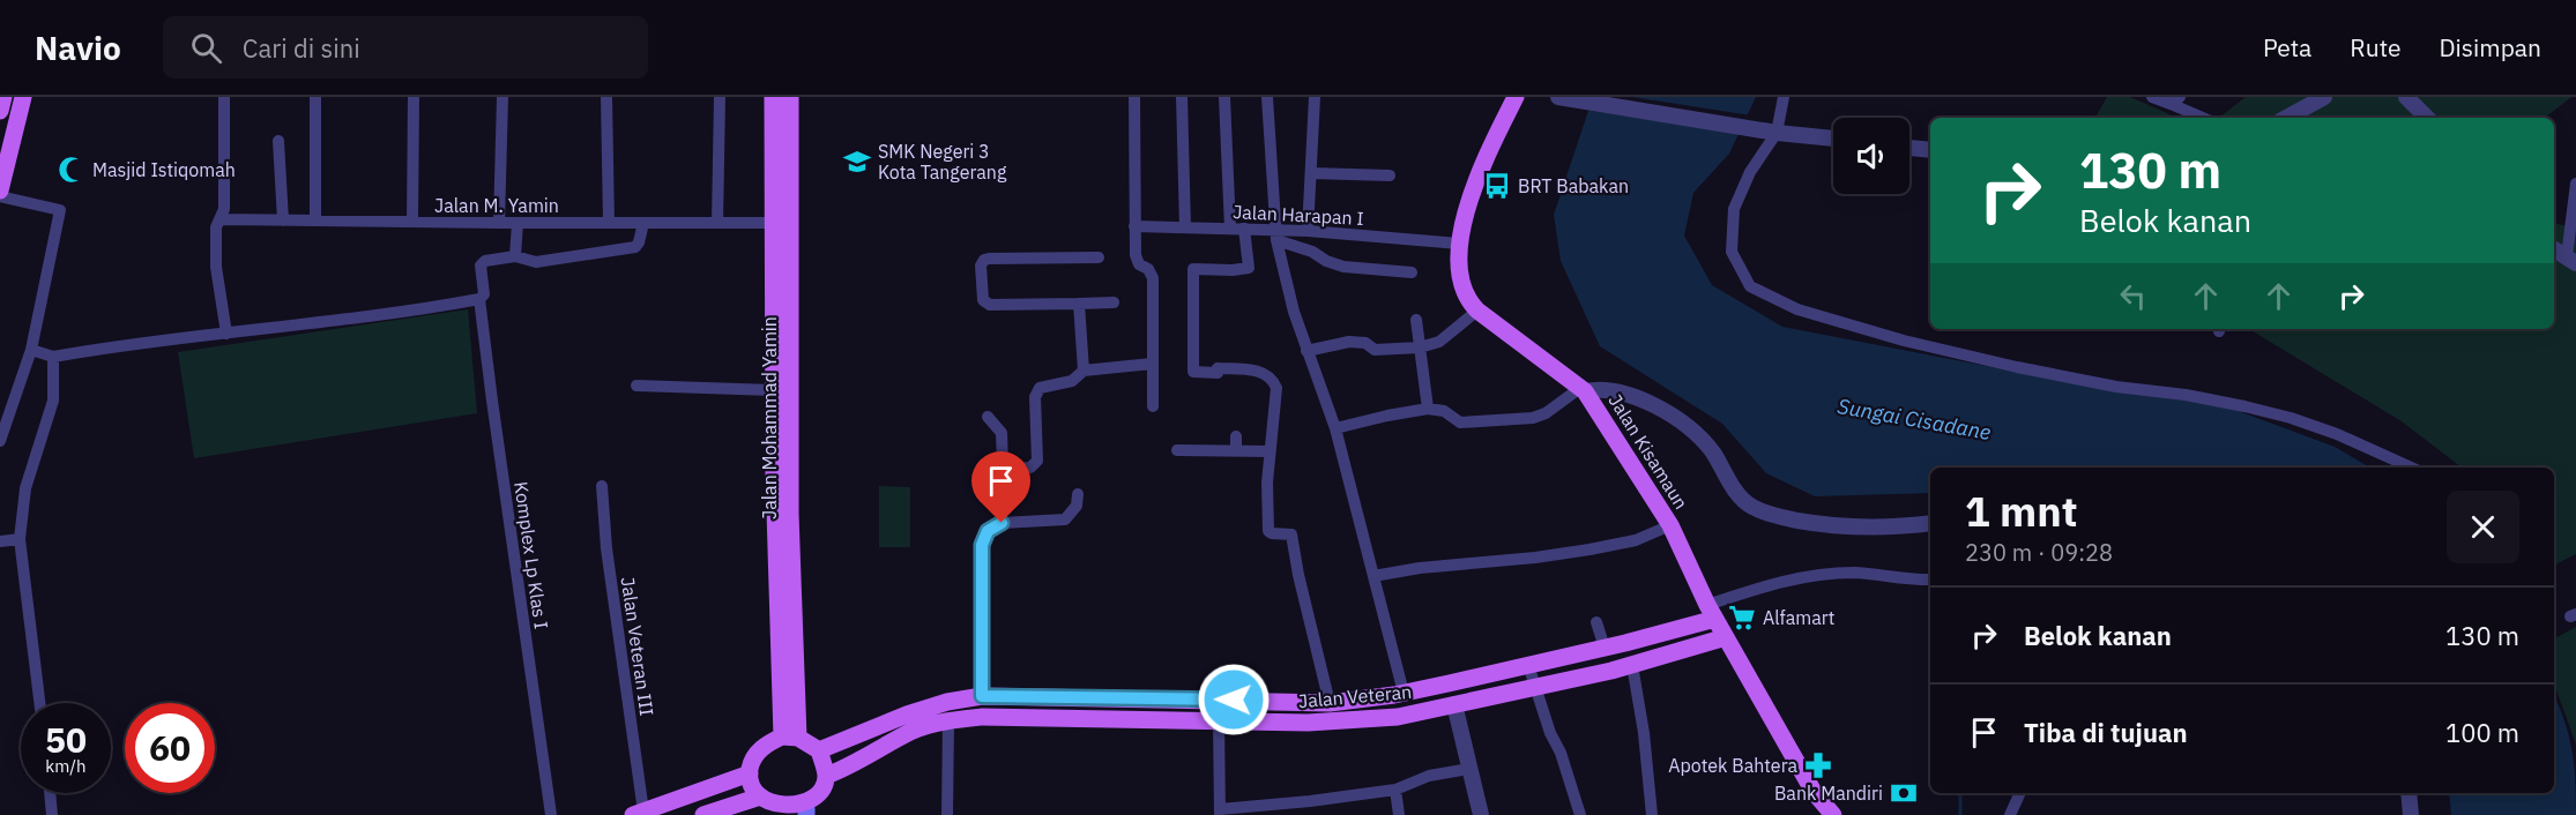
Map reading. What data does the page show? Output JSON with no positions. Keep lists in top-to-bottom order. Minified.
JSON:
{"streets":{"main road":["Jalan Mohammad Yamin","Jalan Kisamaun","Jalan Veteran"],"street":["Jalan M. Yamin","Jalan Harapan I","Komplex Lp Klas I","Jalan Veteran III"]},"crossings":[["Jalan M. Yamin","Jalan Mohammad Yamin"],["Jalan Harapan I","Jalan Kisamaun"],["Jalan Mohammad Yamin","Jalan Veteran"],["Jalan Kisamaun","Jalan Veteran"]],"water":["Sungai Cisadane"],"places":{"school or university":["SMK Negeri 3 Kota Tangerang"],"mosque":["Masjid Istiqomah"],"bus stop":["BRT Babakan"],"supermarket":["Alfamart"],"pharmacy":["Apotek Bahtera"],"bank":["Bank Mandiri"]},"page":{"header":"Navio","search":"Cari di sini","nav":["Peta","Rute","Disimpan"],"turn":["130 m","Belok kanan"],"heading":["1 mnt","230 m · 09:28"],"list":[{"name":"Belok kanan","value":"130 m"},{"name":"Tiba di tujuan","value":"100 m"}],"speed":"50 km/h","limit":"60"}}
